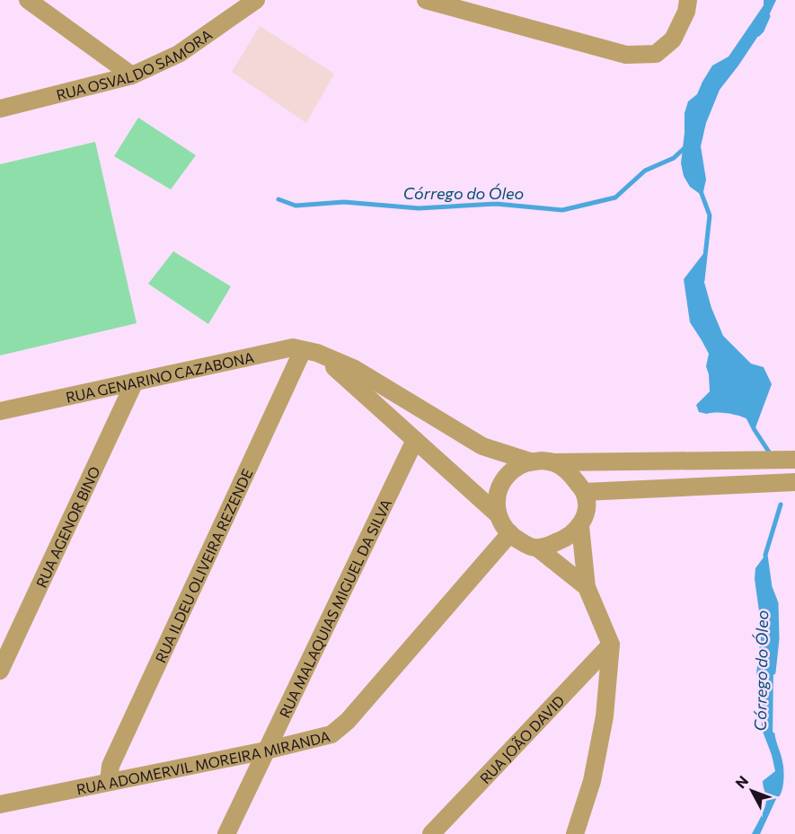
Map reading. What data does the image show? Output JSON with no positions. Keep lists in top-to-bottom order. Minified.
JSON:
{"streets":{"street":["RUA OSVALDO SAMORA","RUA GENARINO CAZABONA","RUA AGENOR BINO","RUA ILDEU OLIVEIRA REZENDE","RUA MALAQUIAS MIGUEL DA SILVA","RUA JOÃO DAVID","RUA ADOMERVIL MOREIRA MIRANDA"]},"crossings":[["RUA GENARINO CAZABONA","RUA AGENOR BINO"],["RUA GENARINO CAZABONA","RUA ILDEU OLIVEIRA REZENDE"],["RUA GENARINO CAZABONA","RUA ADOMERVIL MOREIRA MIRANDA"],["RUA ILDEU OLIVEIRA REZENDE","RUA ADOMERVIL MOREIRA MIRANDA"],["RUA MALAQUIAS MIGUEL DA SILVA","RUA ADOMERVIL MOREIRA MIRANDA"]],"water":["Córrego do Óleo"],"north":"top left"}
